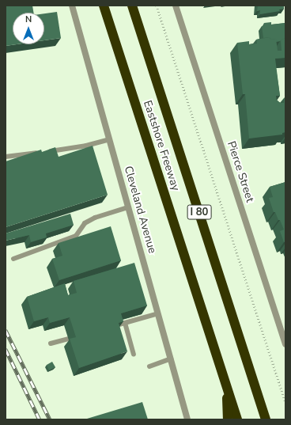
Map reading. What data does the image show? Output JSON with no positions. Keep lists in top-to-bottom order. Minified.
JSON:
{"streets":{"highway":["Eastshore Freeway","I 80"],"street":["Pierce Street","Cleveland Avenue"]},"north":"top"}
